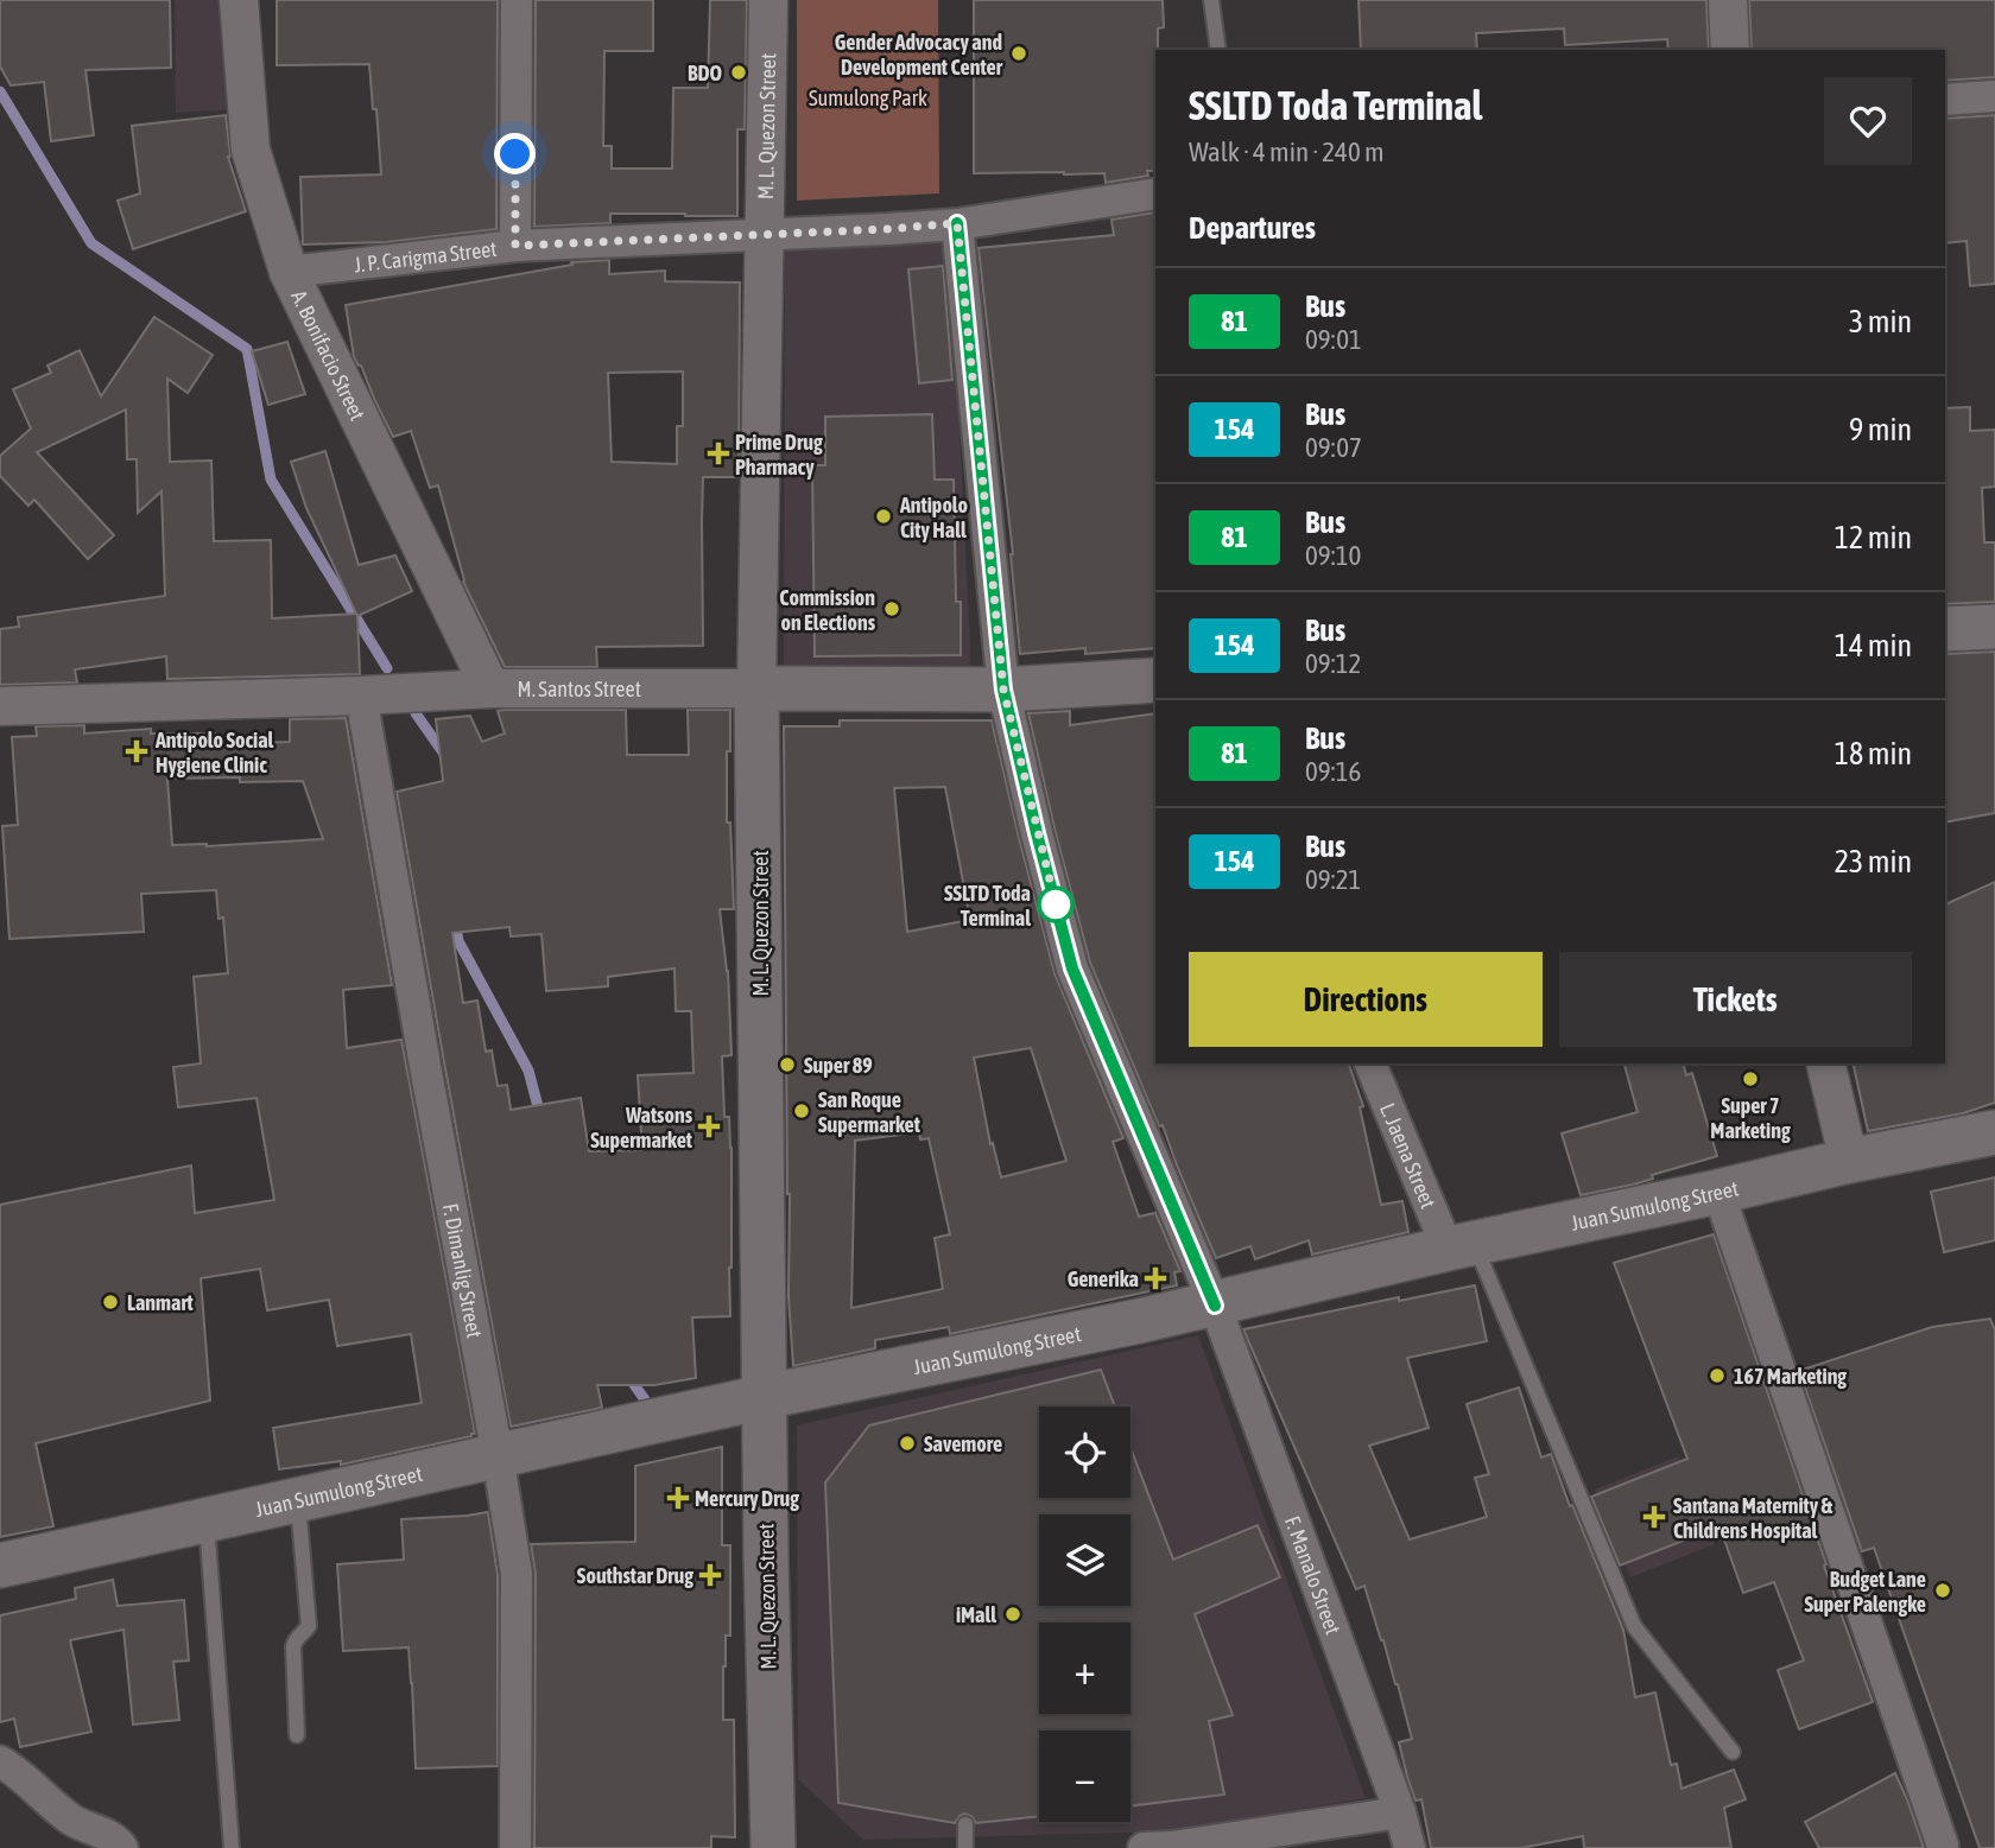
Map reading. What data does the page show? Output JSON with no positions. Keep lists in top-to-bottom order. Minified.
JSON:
{"streets":{"main road":["M. L. Quezon Street","M. Santos Street","Juan Sumulong Street"],"street":["J. P. Carigma Street","A. Bonifacio Street","L. Jaena Street","F. Dimanlig Street","F. Manalo Street"]},"crossings":[["M. L. Quezon Street","J. P. Carigma Street"],["M. L. Quezon Street","M. Santos Street"],["M. L. Quezon Street","Juan Sumulong Street"],["J. P. Carigma Street","A. Bonifacio Street"],["J. P. Carigma Street","F. Manalo Street"],["A. Bonifacio Street","M. Santos Street"],["M. Santos Street","F. Dimanlig Street"],["M. Santos Street","F. Manalo Street"],["L. Jaena Street","Juan Sumulong Street"],["Juan Sumulong Street","F. Dimanlig Street"],["Juan Sumulong Street","F. Manalo Street"]],"parks":["Sumulong Park"],"places":{"other":["Gender Advocacy and Development Center","BDO","Antipolo City Hall","Commission on Elections","SSLTD Toda Terminal","Super 89","Super 7 Marketing","San Roque Supermarket","Lanmart","167 Marketing","Savemore","Budget Lane Super Palengke","iMall"],"health":["Prime Drug Pharmacy","Antipolo Social Hygiene Clinic","Watsons Supermarket","Generika","Mercury Drug","Santana Maternity & Childrens Hospital","Southstar Drug"]},"lines":["bus line 81"],"page":{"heading":[["SSLTD Toda Terminal","Walk · 4 min · 240 m"],"Departures"],"list":[{"mark":"81","name":"Bus","note":"09:01","value":"3 min"},{"mark":"154","name":"Bus","note":"09:07","value":"9 min"},{"mark":"81","name":"Bus","note":"09:10","value":"12 min"},{"mark":"154","name":"Bus","note":"09:12","value":"14 min"},{"mark":"81","name":"Bus","note":"09:16","value":"18 min"},{"mark":"154","name":"Bus","note":"09:21","value":"23 min"}],"buttons":["Directions","Tickets"],"map_buttons":["+","−"]}}
